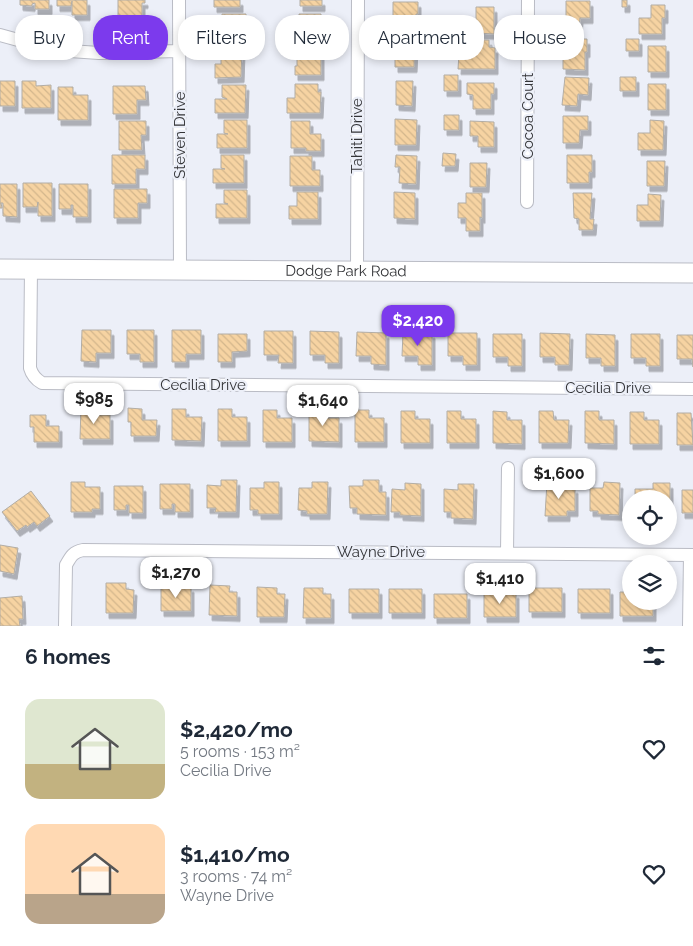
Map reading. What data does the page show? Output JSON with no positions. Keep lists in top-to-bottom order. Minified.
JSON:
{"streets":{"street":["Cocoa Court","Steven Drive","Tahiti Drive","Dodge Park Road","Cecilia Drive","Wayne Drive"]},"crossings":[["Steven Drive","Dodge Park Road"],["Tahiti Drive","Dodge Park Road"],["Dodge Park Road","Cecilia Drive"]],"page":{"chip":["Buy","Rent","Filters","New","Apartment","House"],"price":["$2,420","$985","$1,640","$1,600","$1,270","$1,410"],"heading":"6 homes","list":[{"name":"$2,420/mo","note":"5 rooms · 153 m² · Cecilia Drive"},{"name":"$1,410/mo","note":"3 rooms · 74 m² · Wayne Drive"}]}}
